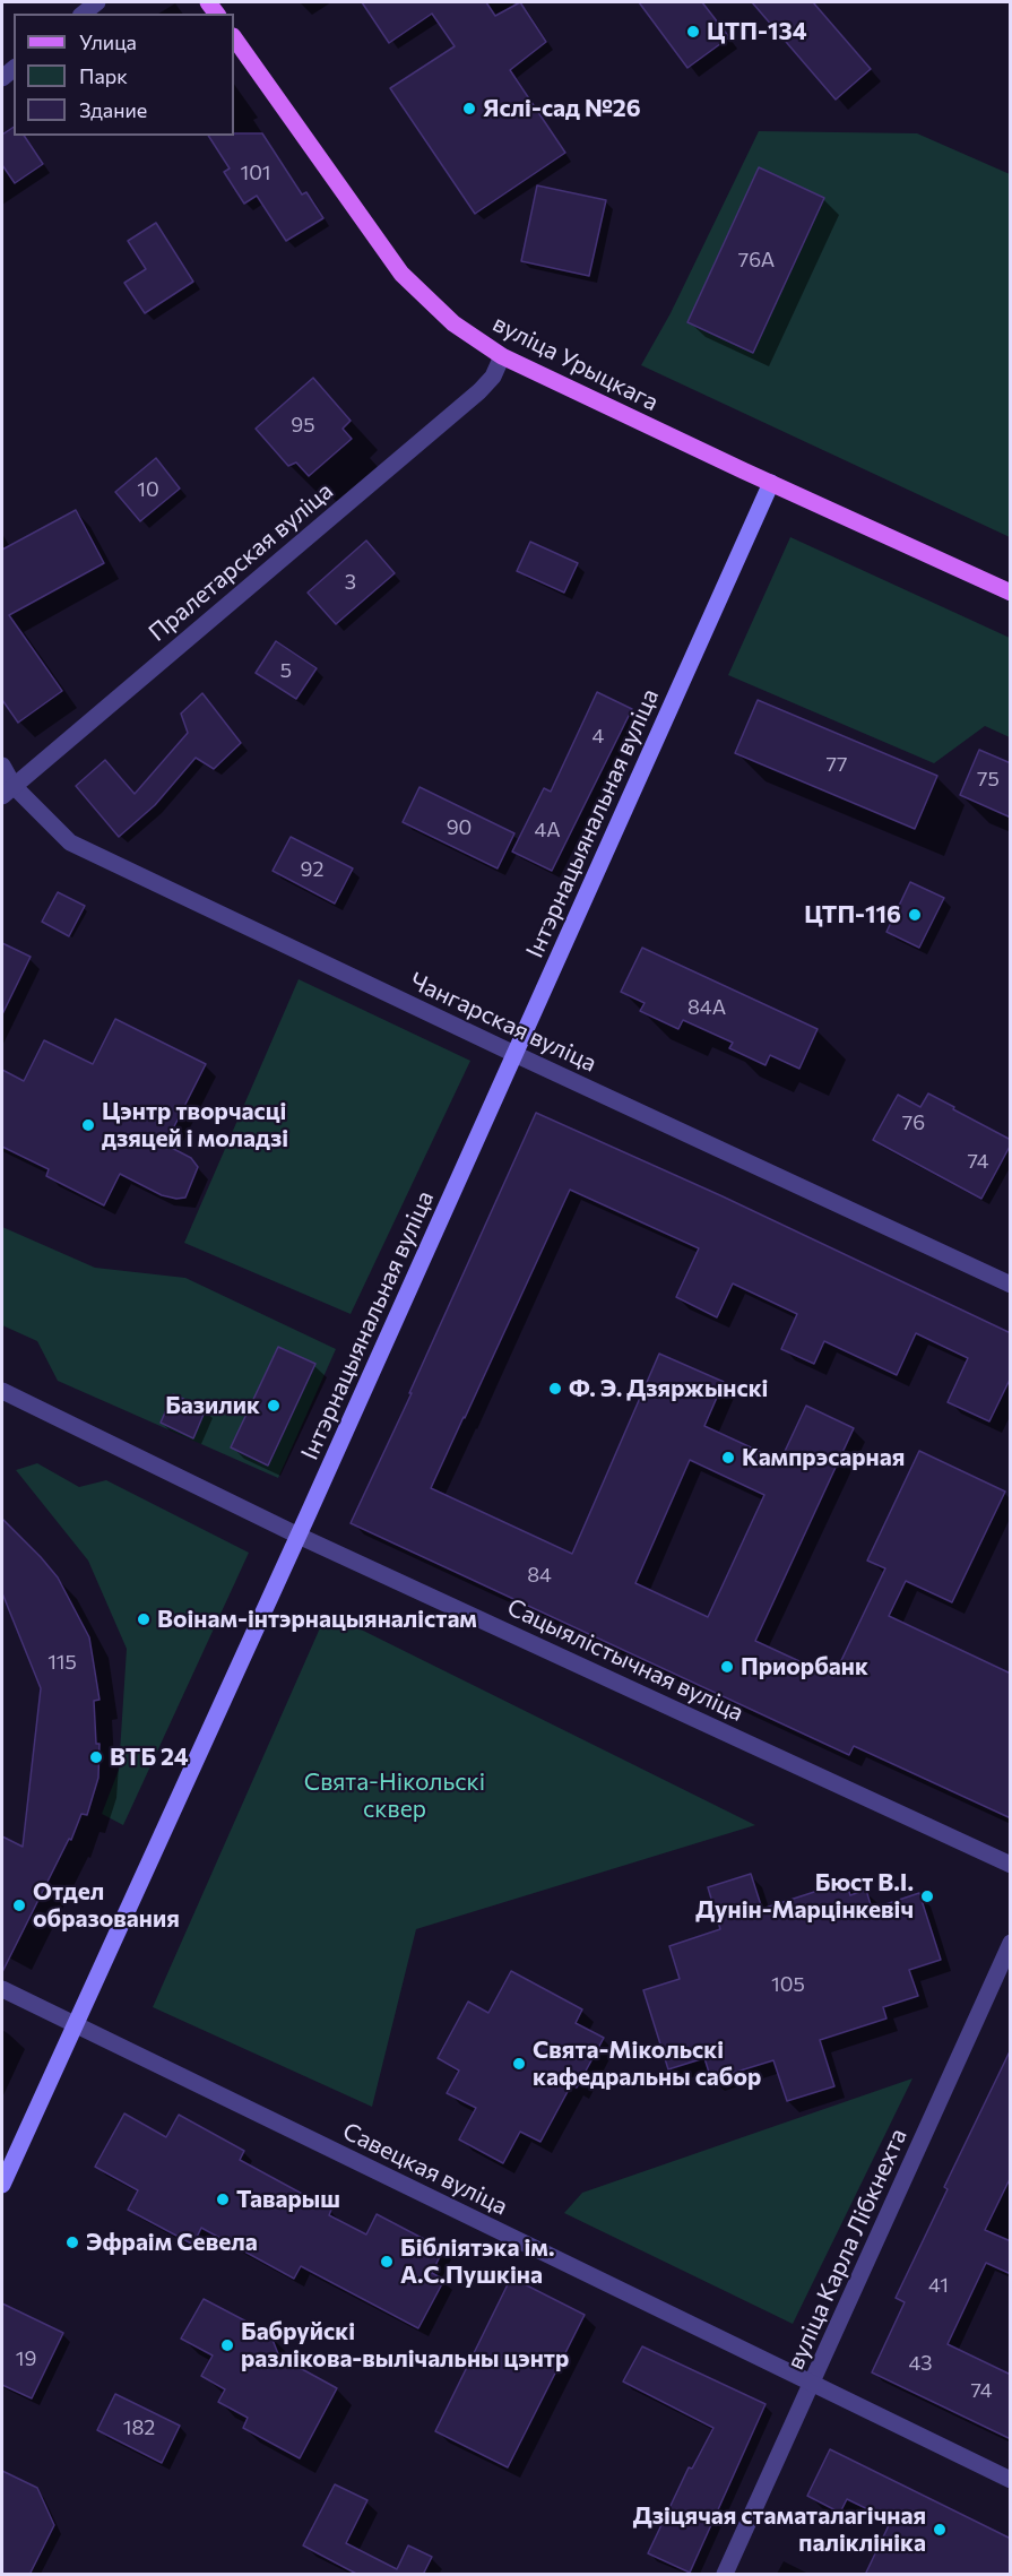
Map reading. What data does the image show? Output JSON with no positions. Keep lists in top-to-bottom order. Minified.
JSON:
{"streets":{"main road":["вуліца Урыцкага","Інтэрнацыянальная вуліца"],"street":["Пралетарская вуліца","Чангарская вуліца","Сацыялістычная вуліца","Савецкая вуліца","вуліца Карла Лібкнехта"]},"crossings":[["вуліца Урыцкага","Пралетарская вуліца"],["вуліца Урыцкага","Інтэрнацыянальная вуліца"],["Пралетарская вуліца","Чангарская вуліца"],["Інтэрнацыянальная вуліца","Чангарская вуліца"],["Інтэрнацыянальная вуліца","Сацыялістычная вуліца"],["Інтэрнацыянальная вуліца","Савецкая вуліца"],["Савецкая вуліца","вуліца Карла Лібкнехта"]],"parks":["Свята-Нікольскі сквер"],"places":["ЦТП-134","Яслі-сад №26","ЦТП-116","Цэнтр творчасці дзяцей і моладзі","Ф. Э. Дзяржынскі","Базилик","Кампрэсарная","Воінам-інтэрнацыяналістам","Приорбанк","ВТБ 24","Бюст В.І. Дунін-Марцінкевіч","Отдел образования","Свята-Мікольскі кафедральны сабор","Таварыш","Эфраім Севела","Бібліятэка ім. А.С.Пушкіна","Бабруйскі разлікова-вылічальны цэнтр","Дзіцячая стаматалагічная паліклініка"],"house_numbers":["101","76А","95","10","3","5","4","77","75","90","4А","92","84А","76","74","84","115","105","41","19","43","74","182"],"legend":["Улица","Парк","Здание"]}
